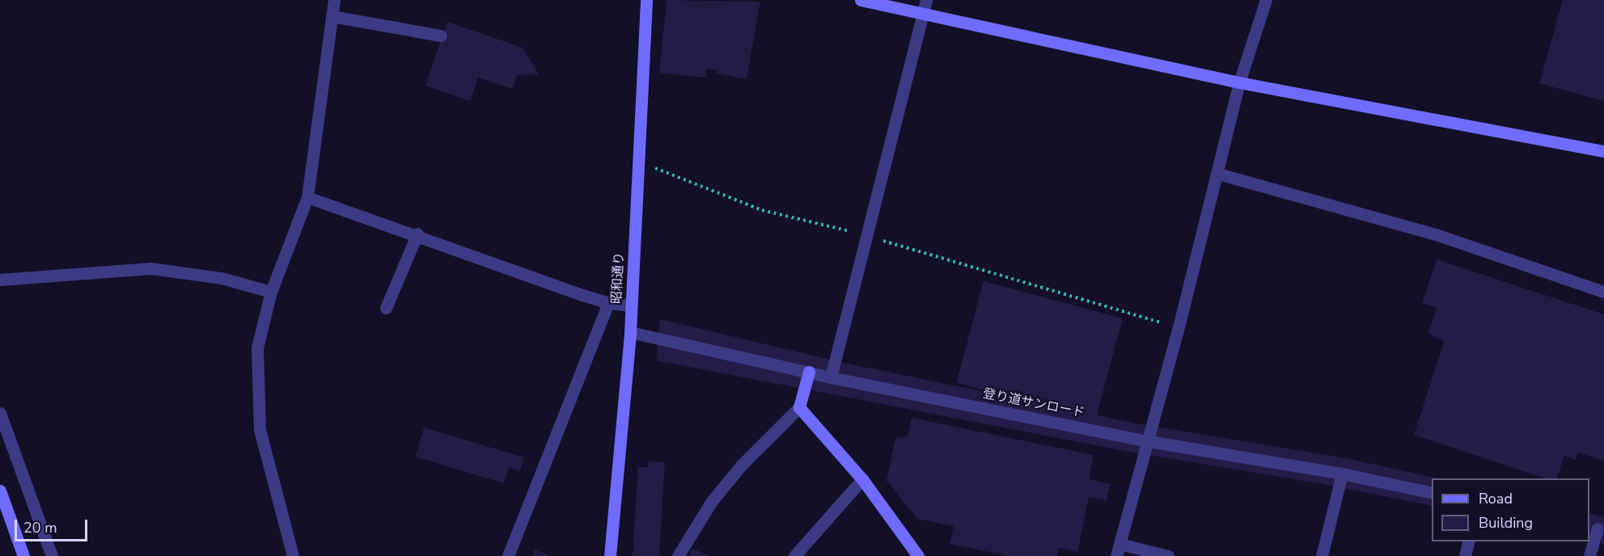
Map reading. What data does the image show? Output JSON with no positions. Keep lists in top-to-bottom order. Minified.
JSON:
{"streets":{"street":["昭和通り","登り道サンロード"]},"crossings":[["昭和通り","登り道サンロード"]],"legend":["Road","Building"],"scale_bar":"20 m"}
